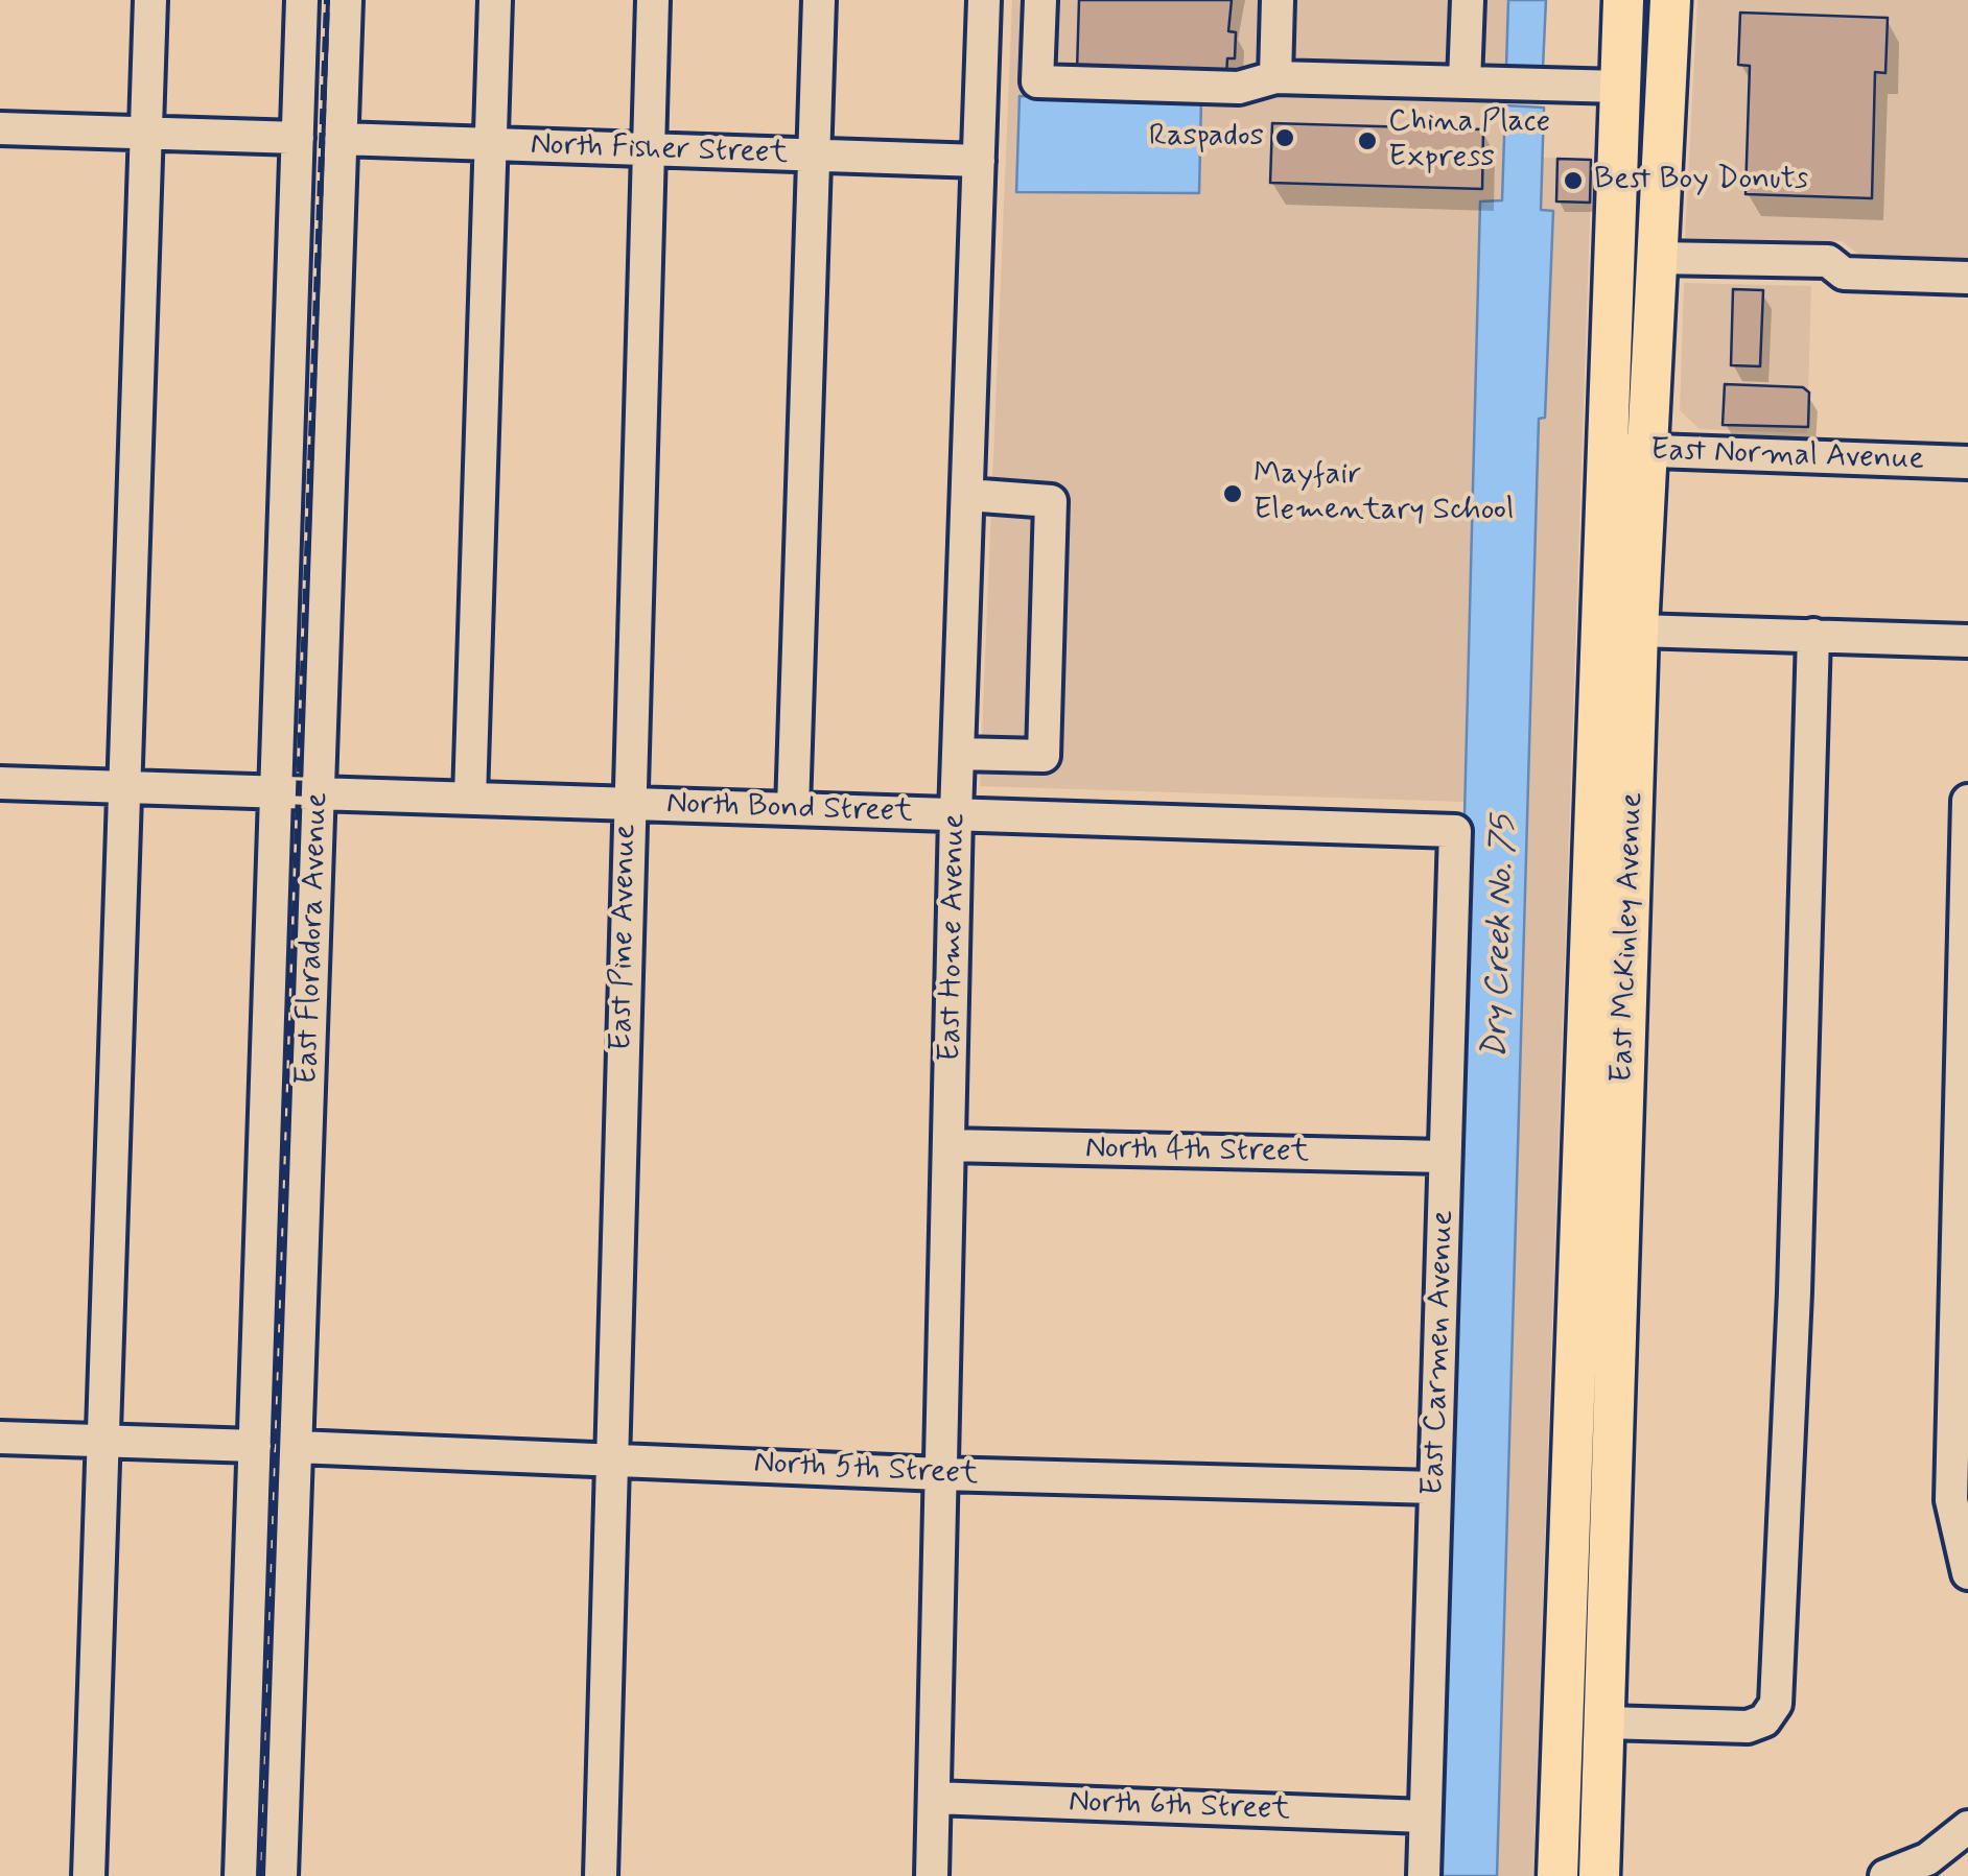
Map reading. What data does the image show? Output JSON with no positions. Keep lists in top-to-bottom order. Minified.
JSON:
{"streets":{"main road":["East McKinley Avenue"],"street":["North Fisher Street","East Normal Avenue","North Bond Street","East Pine Avenue","East Home Avenue","East Floradora Avenue","North 4th Street","East Carmen Avenue","North 5th Street","North 6th Street"]},"crossings":[["North Fisher Street","East Pine Avenue"],["North Fisher Street","East Home Avenue"],["North Fisher Street","East Floradora Avenue"],["East Normal Avenue","East McKinley Avenue"],["North Bond Street","East Pine Avenue"],["North Bond Street","East Home Avenue"],["North Bond Street","East Floradora Avenue"],["North Bond Street","East Carmen Avenue"],["East Pine Avenue","North 5th Street"],["East Home Avenue","North 4th Street"],["East Home Avenue","North 5th Street"],["East Home Avenue","North 6th Street"],["East Floradora Avenue","North 5th Street"],["North 4th Street","East Carmen Avenue"],["East Carmen Avenue","North 5th Street"],["East Carmen Avenue","North 6th Street"]],"water":["Dry Creek No. 75"],"places":["Raspados","China Place Express","Best Boy Donuts","Mayfair Elementary School"]}
